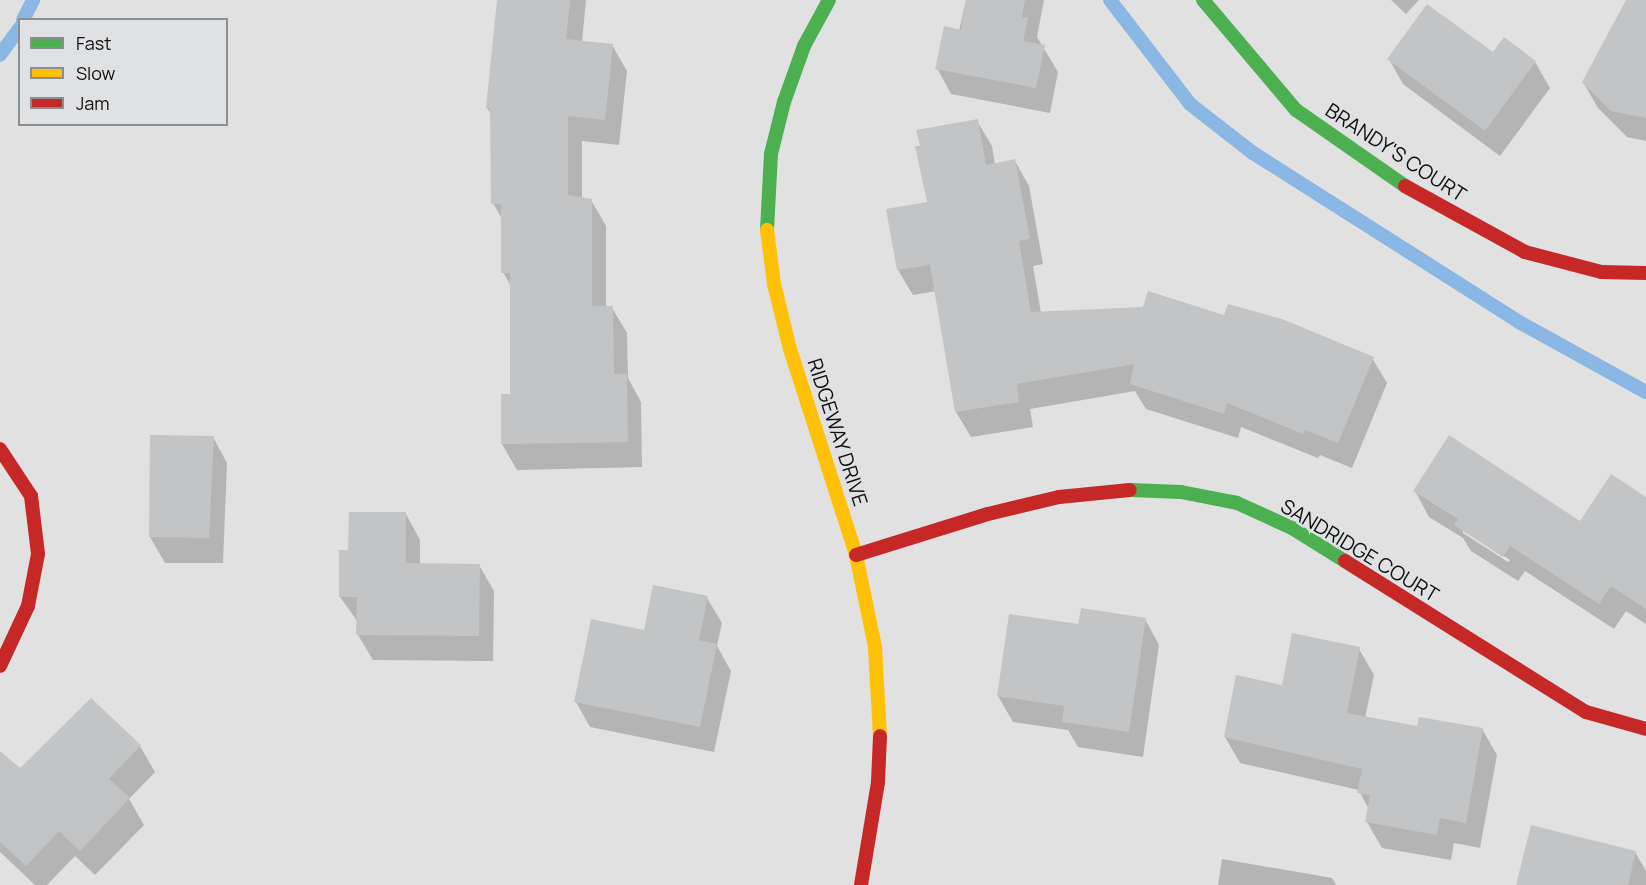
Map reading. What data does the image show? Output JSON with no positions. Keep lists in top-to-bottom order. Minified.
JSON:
{"streets":{"street":["BRANDY'S COURT","RIDGEWAY DRIVE","SANDRIDGE COURT"]},"crossings":[["RIDGEWAY DRIVE","SANDRIDGE COURT"]],"legend":["Fast","Slow","Jam"]}
